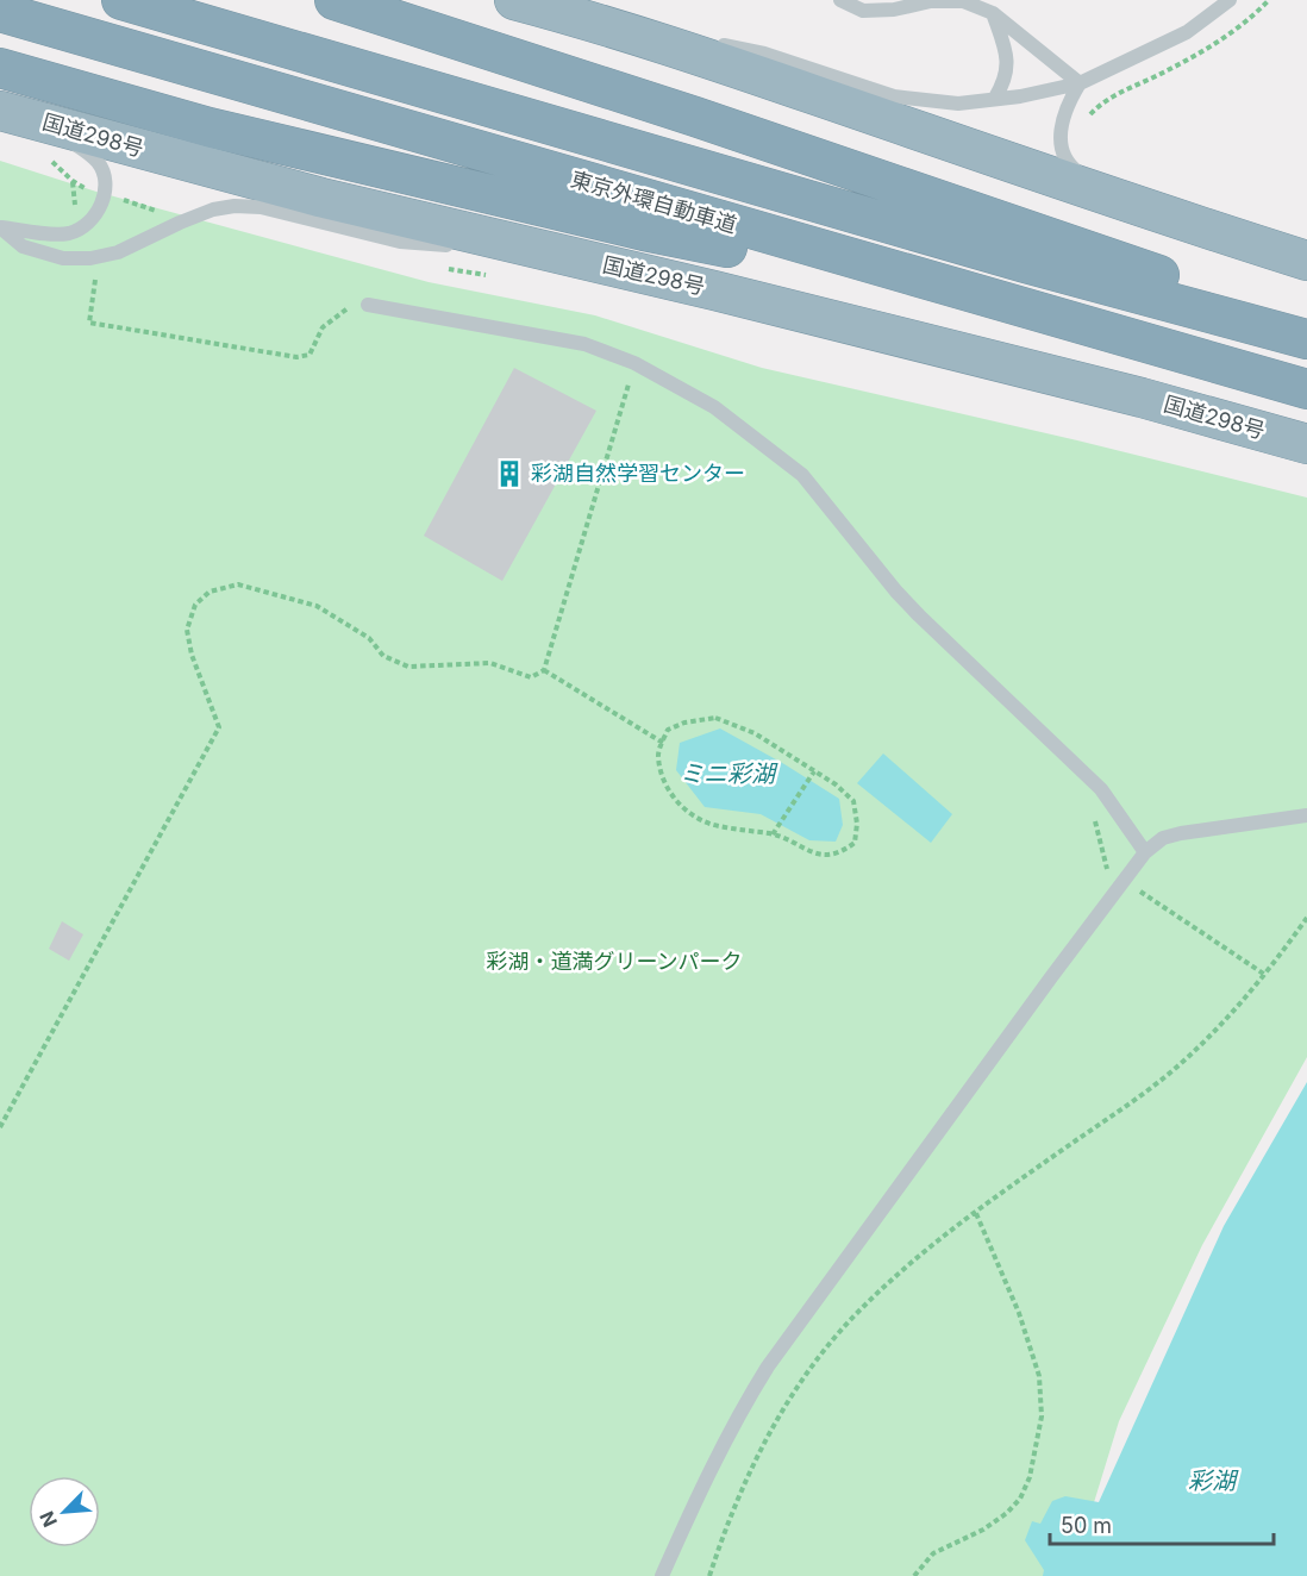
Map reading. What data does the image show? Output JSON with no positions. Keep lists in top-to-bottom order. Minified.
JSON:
{"streets":{"highway":["国道298号","東京外環自動車道"]},"water":["ミニ彩湖","彩湖"],"parks":["彩湖・道満グリーンパーク"],"places":{"building":["彩湖自然学習センター"]},"scale_bar":"50 m","north":"bottom left"}
